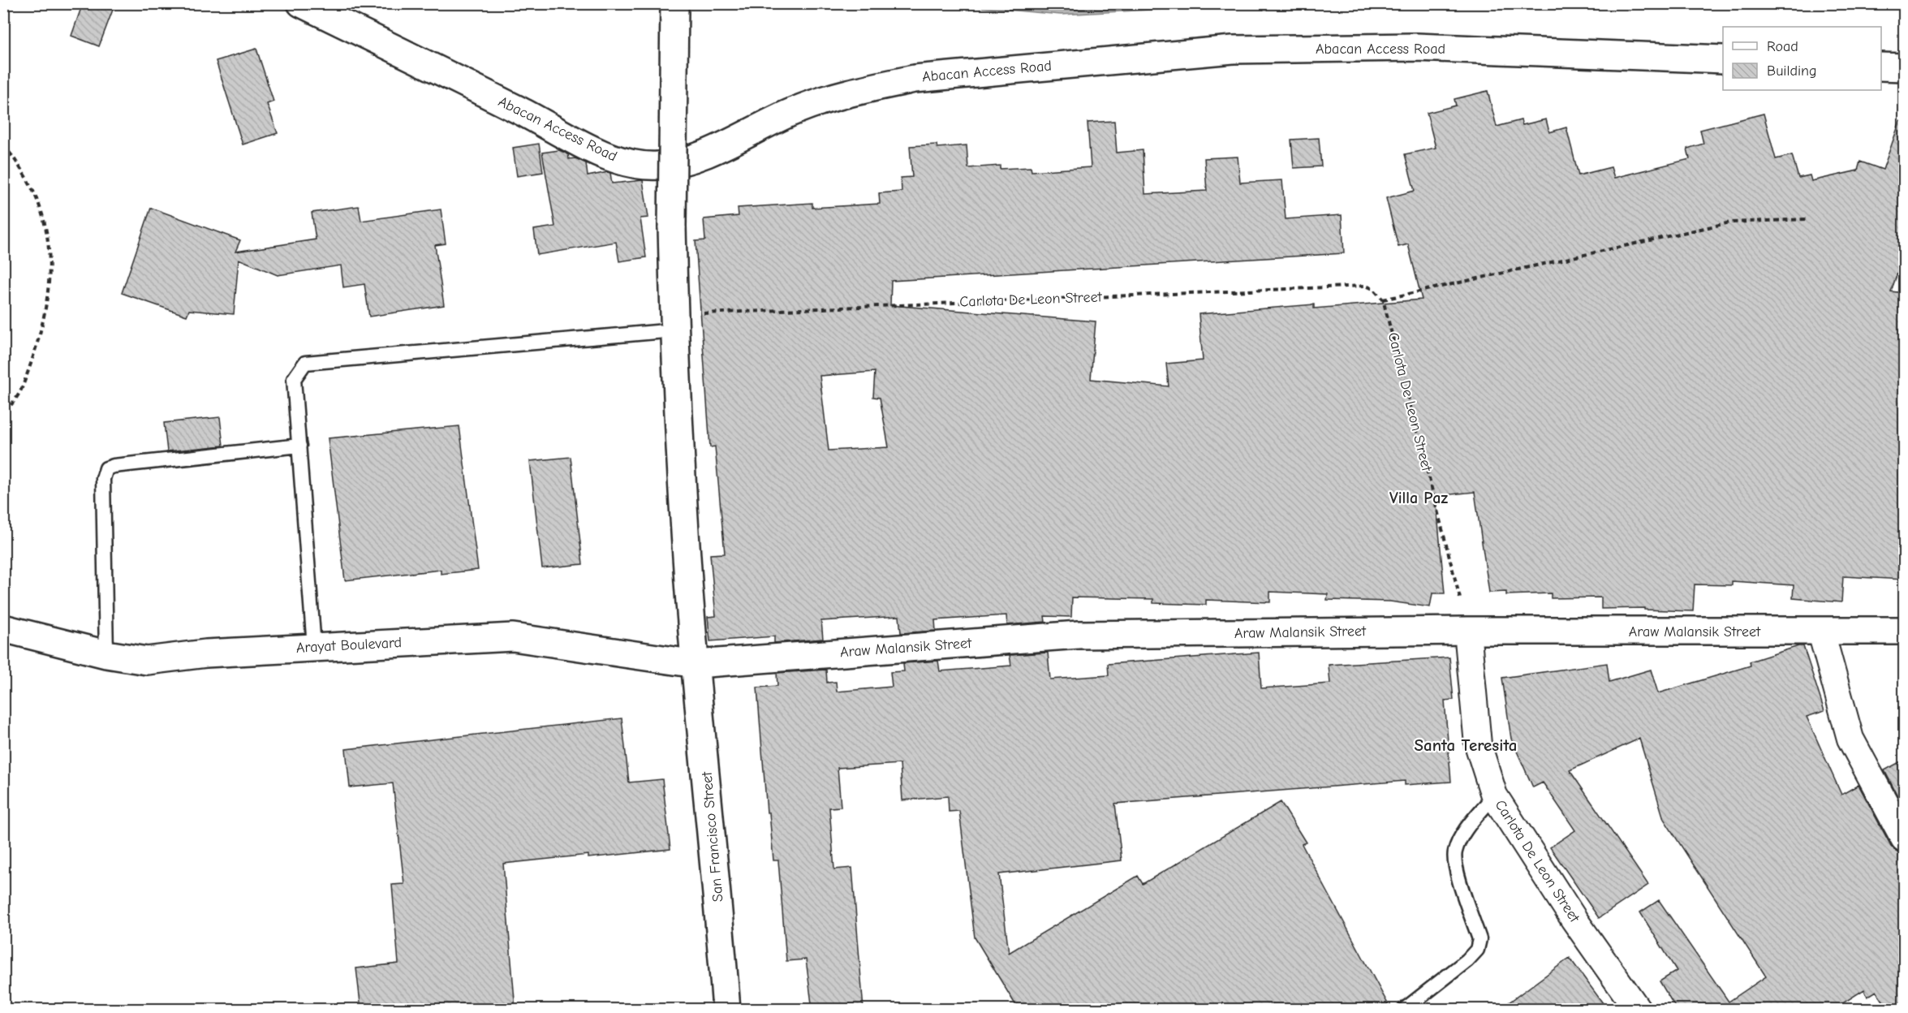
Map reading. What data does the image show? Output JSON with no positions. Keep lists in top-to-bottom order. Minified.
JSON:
{"streets":{"street":["Abacan Access Road","Carlota De Leon Street","Araw Malansik Street","Arayat Boulevard","San Francisco Street"]},"crossings":[["Carlota De Leon Street","Araw Malansik Street"],["Carlota De Leon Street","San Francisco Street"],["Araw Malansik Street","Arayat Boulevard"],["Araw Malansik Street","San Francisco Street"],["Arayat Boulevard","San Francisco Street"]],"districts":["Villa Paz","Santa Teresita"],"legend":["Road","Building"]}
